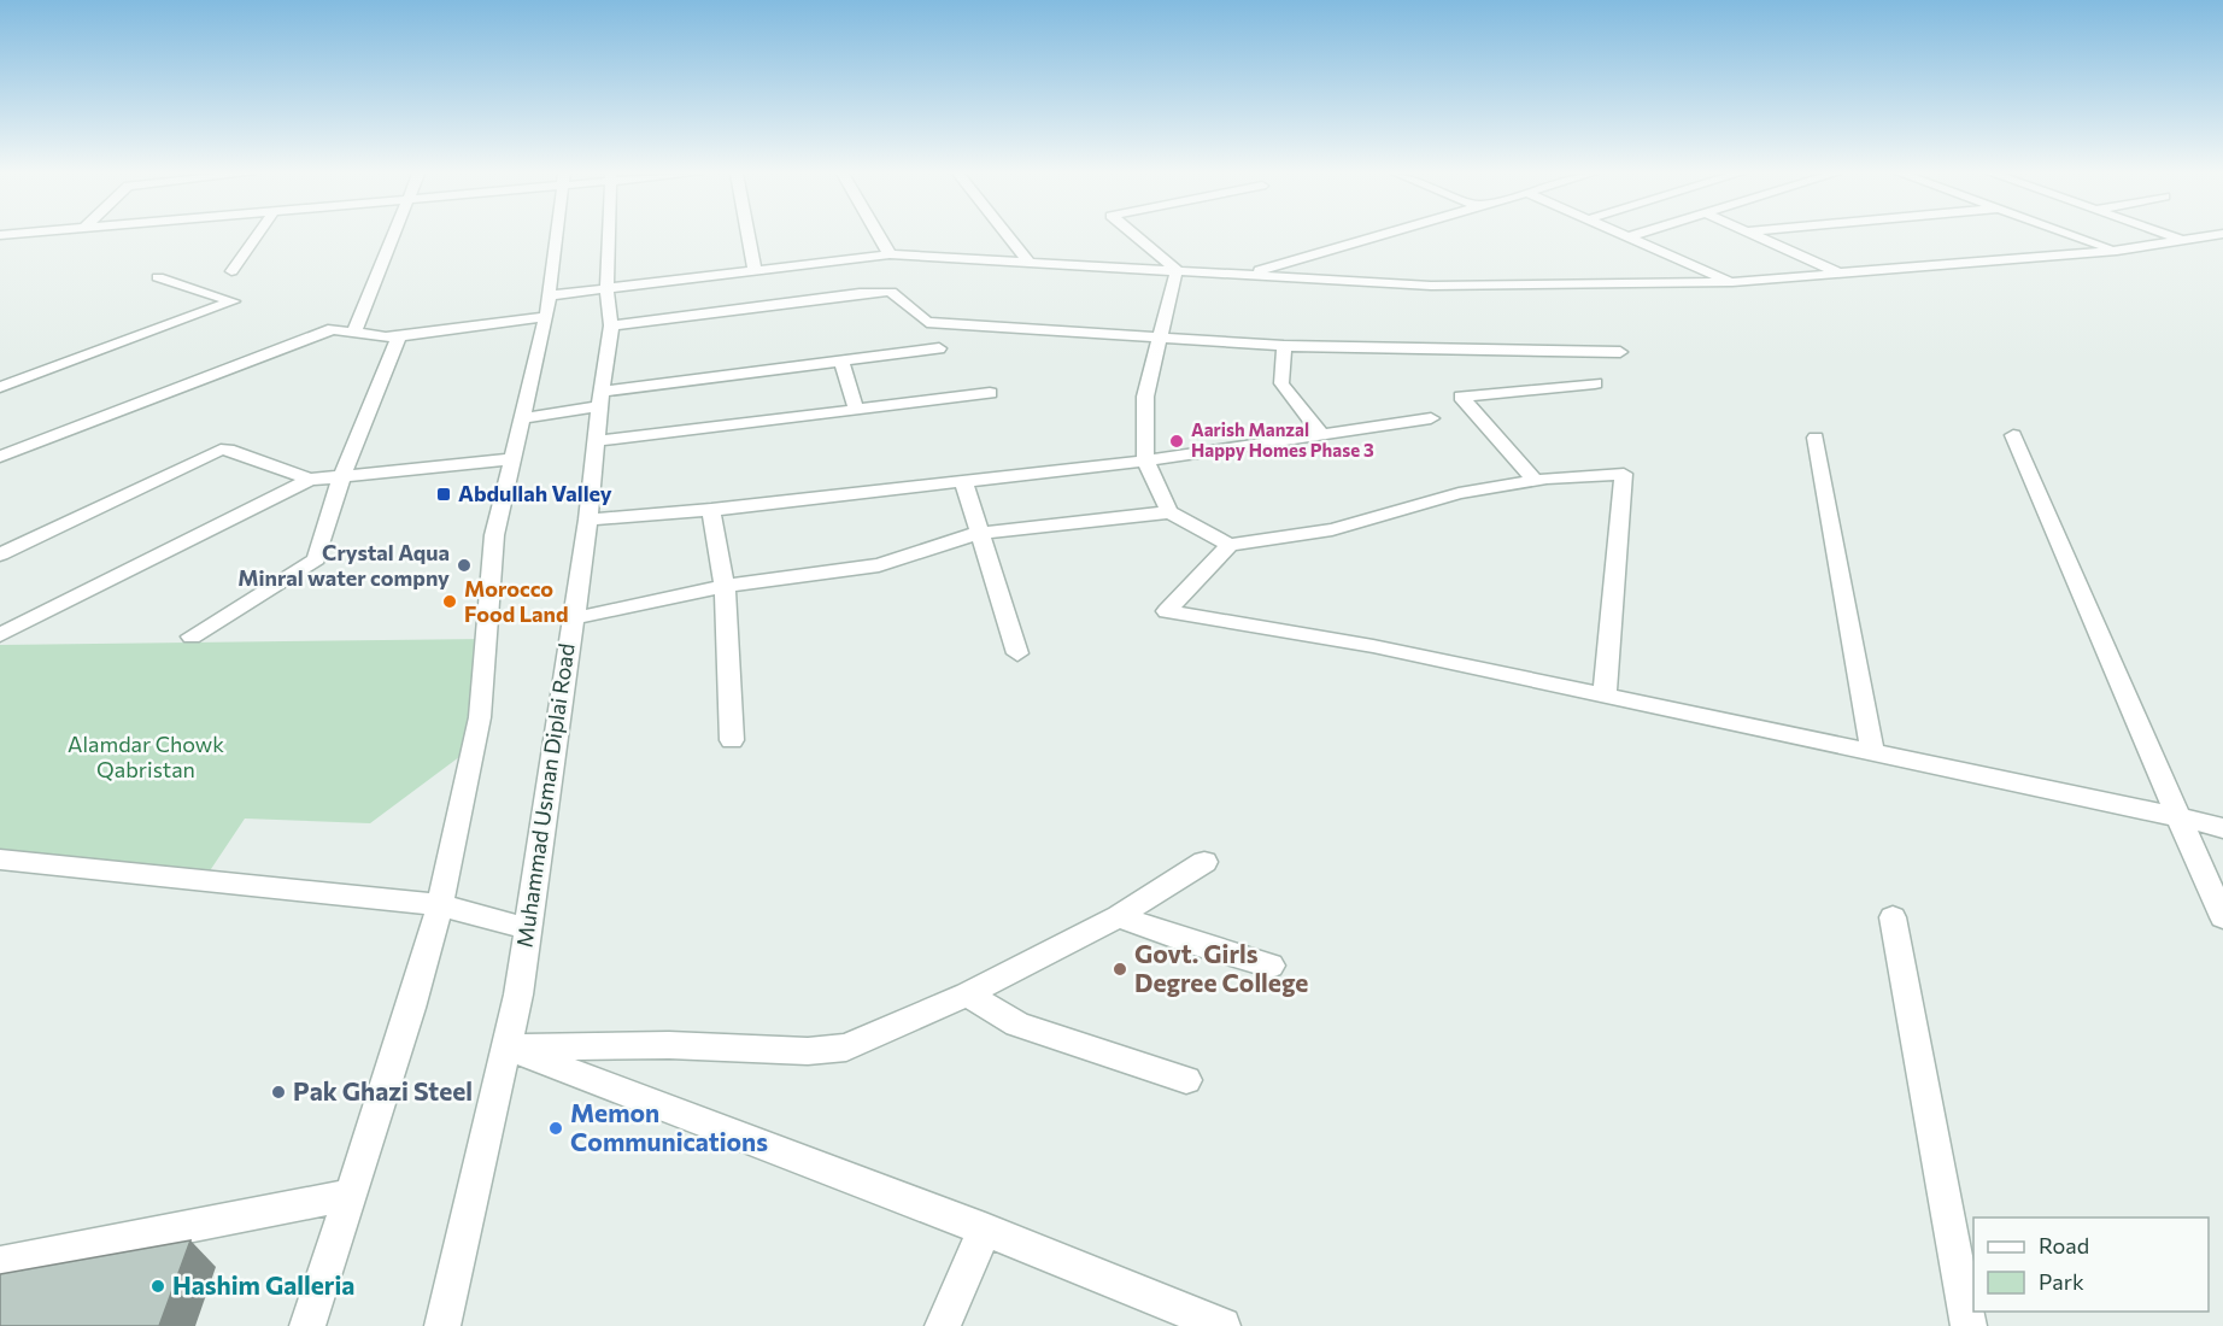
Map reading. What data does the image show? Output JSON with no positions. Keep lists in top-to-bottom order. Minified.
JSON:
{"streets":{"street":["Muhammad Usman Diplai Road"]},"parks":["Alamdar Chowk Qabristan"],"places":{"other":["Aarish Manzal Happy Homes Phase 3","Crystal Aqua Minral water compny","Morocco Food Land","Govt. Girls Degree College","Pak Ghazi Steel","Memon Communications","Hashim Galleria"],"transit":["Abdullah Valley"]},"legend":["Road","Park"]}
